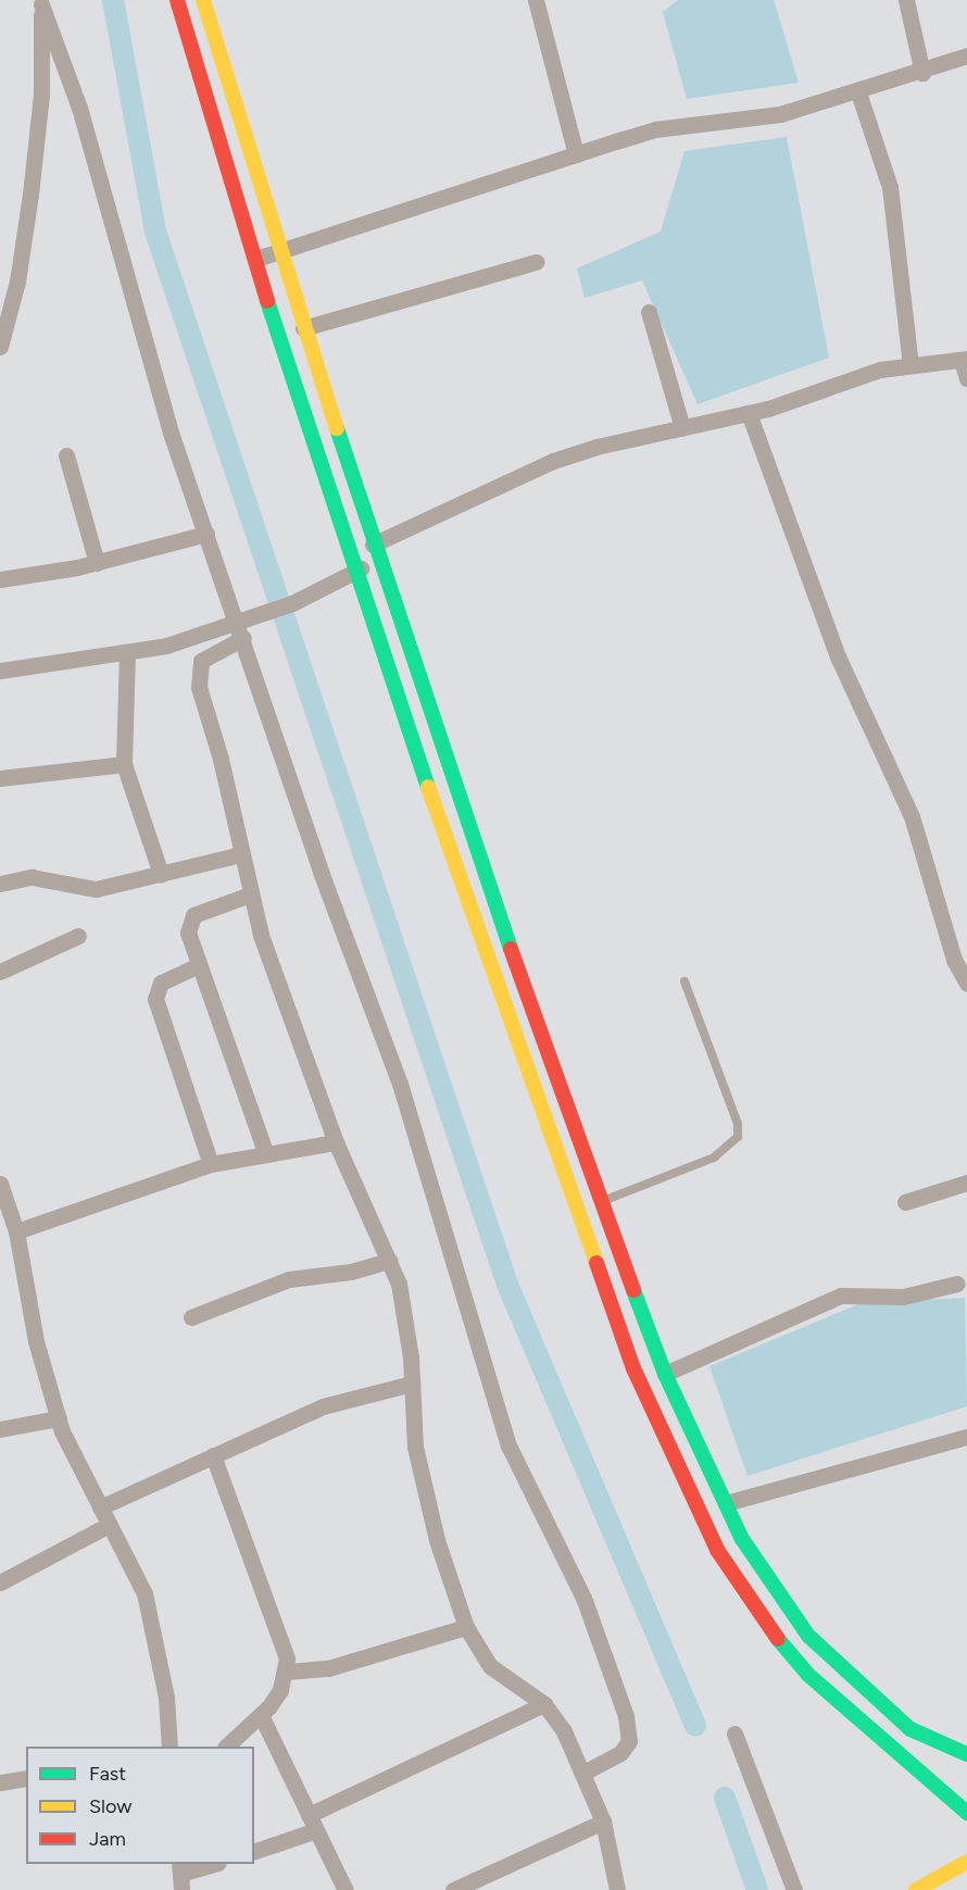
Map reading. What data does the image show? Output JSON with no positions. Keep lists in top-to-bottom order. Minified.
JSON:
{"legend":["Fast","Slow","Jam"]}
